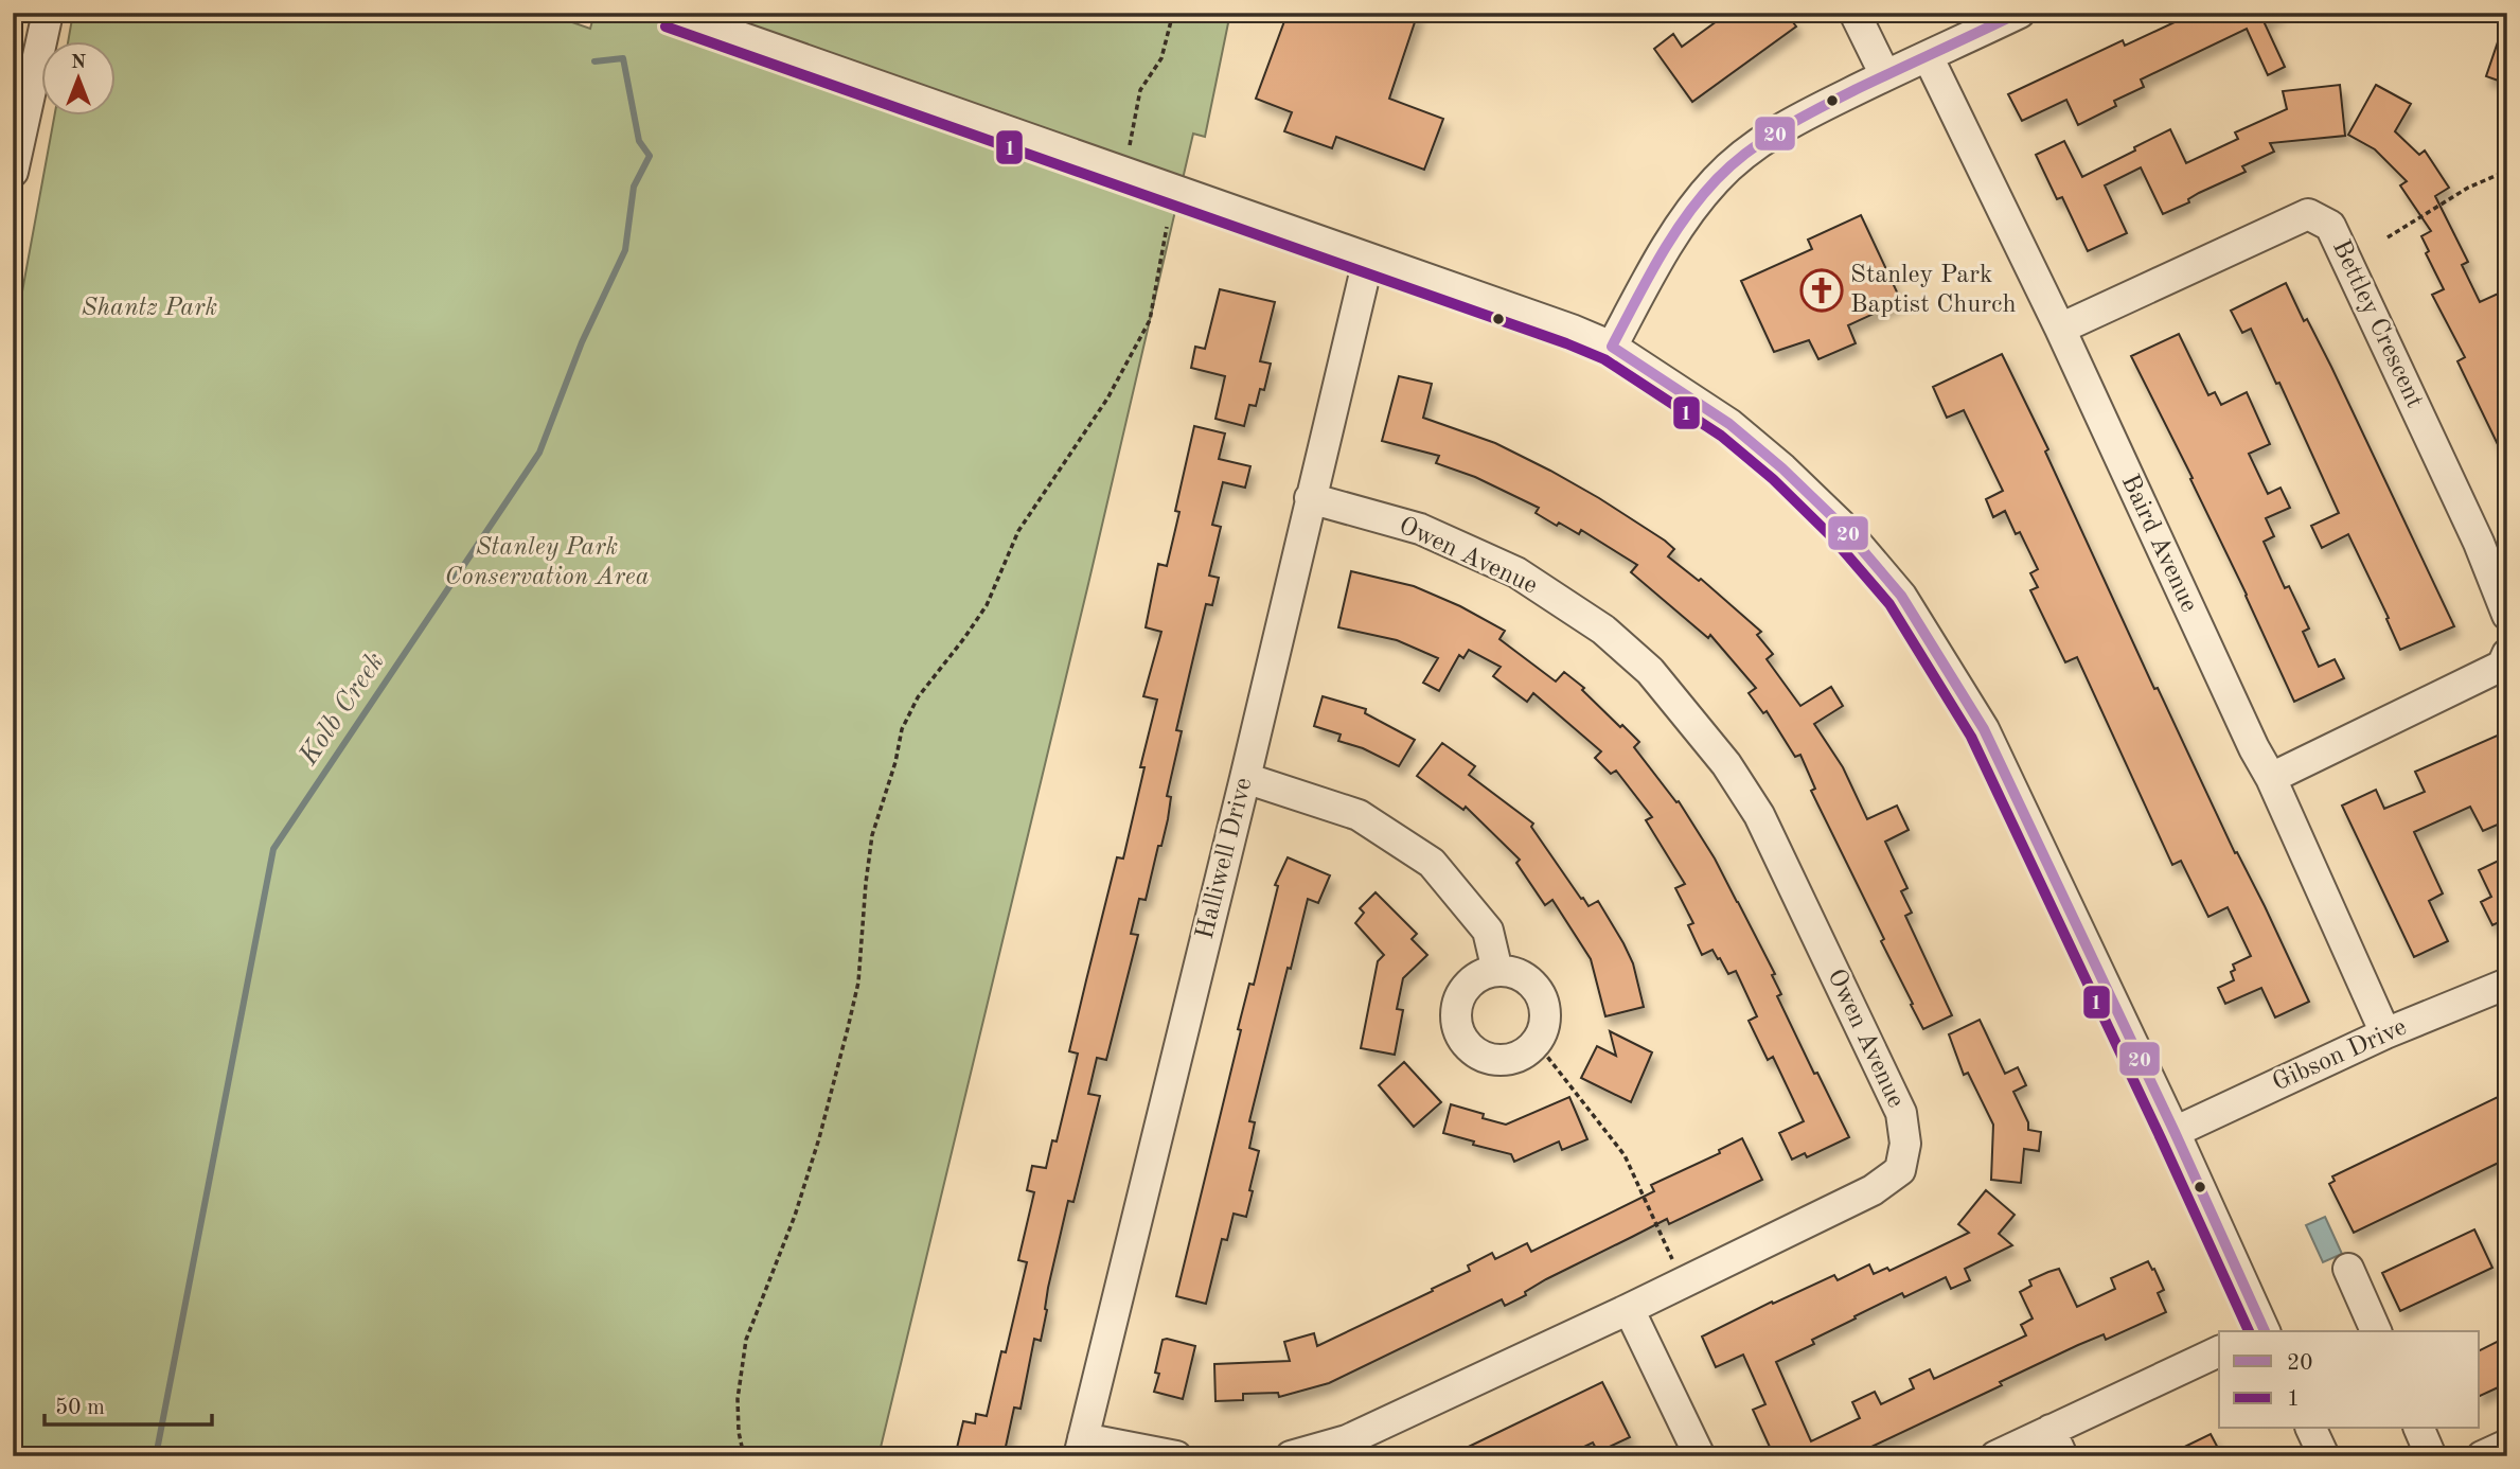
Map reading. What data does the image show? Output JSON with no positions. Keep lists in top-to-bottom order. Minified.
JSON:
{"streets":{"street":["Bettley Crescent","Baird Avenue","Owen Avenue","Halliwell Drive","Gibson Drive"]},"crossings":[["Bettley Crescent","Baird Avenue"],["Baird Avenue","Gibson Drive"],["Owen Avenue","Halliwell Drive"]],"water":["Kolb Creek"],"parks":["Shantz Park","Stanley Park Conservation Area"],"places":{"church":["Stanley Park Baptist Church"]},"lines":["transit line 20","transit line 1"],"legend":["20","1"],"scale_bar":"50 m","north":"top"}
